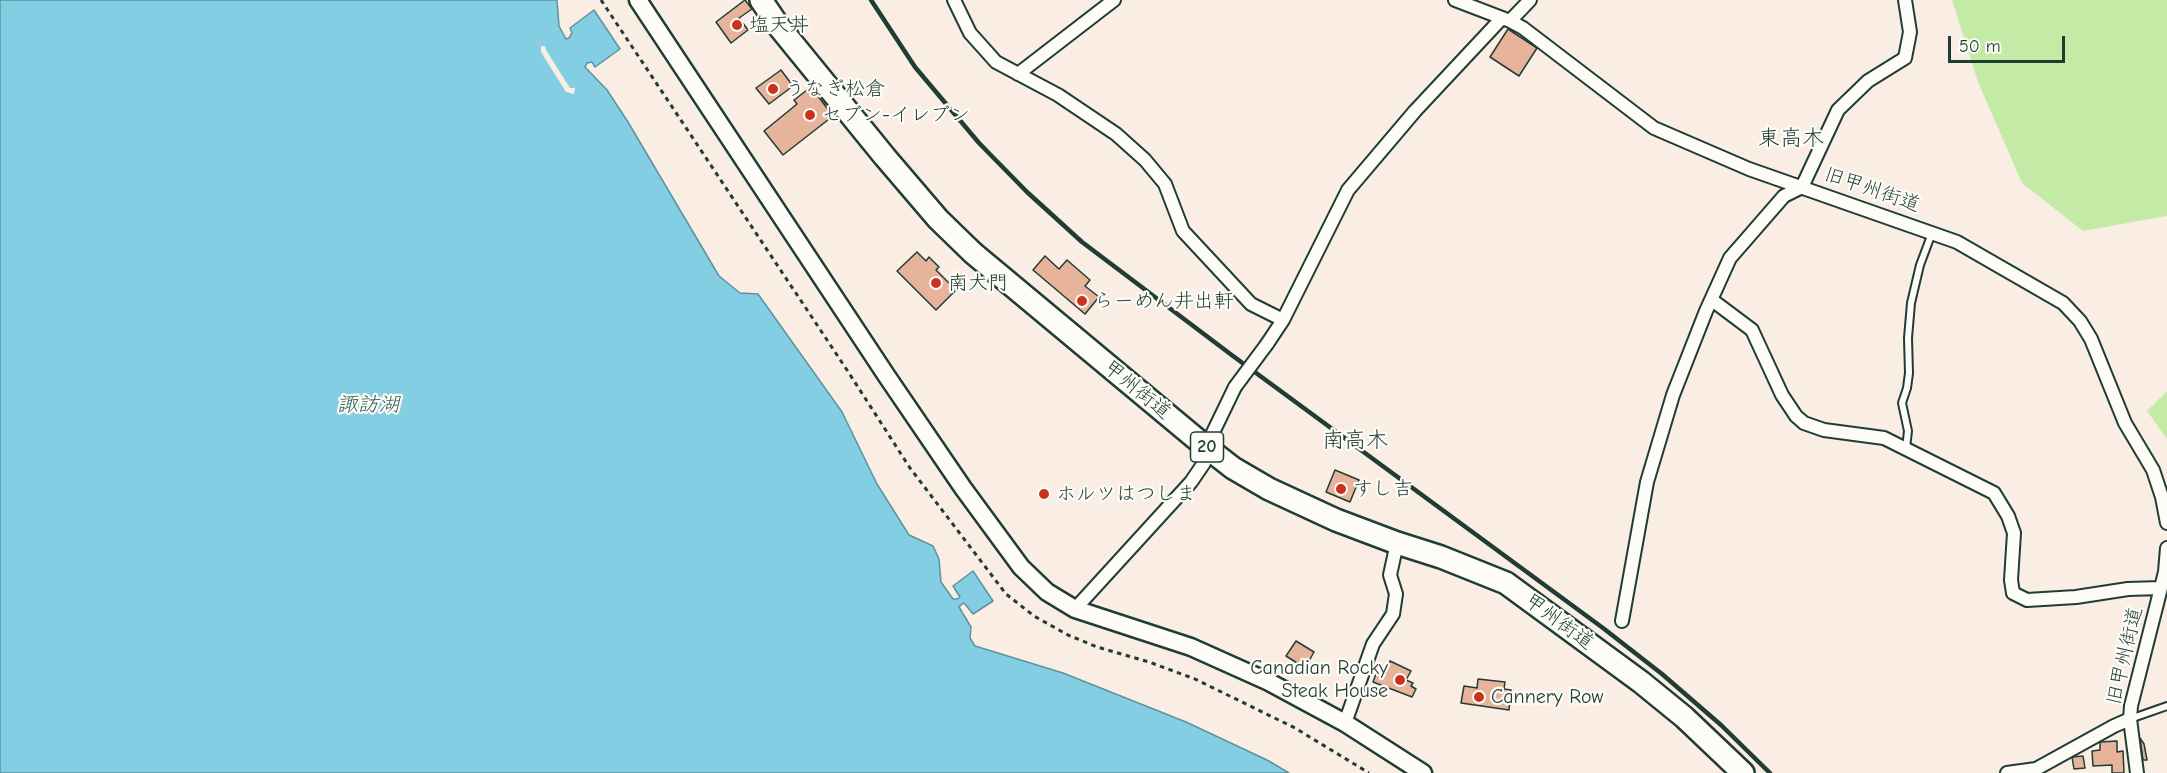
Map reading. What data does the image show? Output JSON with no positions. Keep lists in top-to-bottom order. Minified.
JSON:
{"streets":{"highway":["甲州街道","20"],"street":["旧甲州街道"]},"districts":["東高木","南高木"],"water":["諏訪湖"],"places":["塩天丼","うなぎ松倉","セブン-イレブン","南大門","らーめん井出軒","すし吉","ホルツはつしま","Canadian Rocky Steak House","Cannery Row"],"scale_bar":"50 m"}
